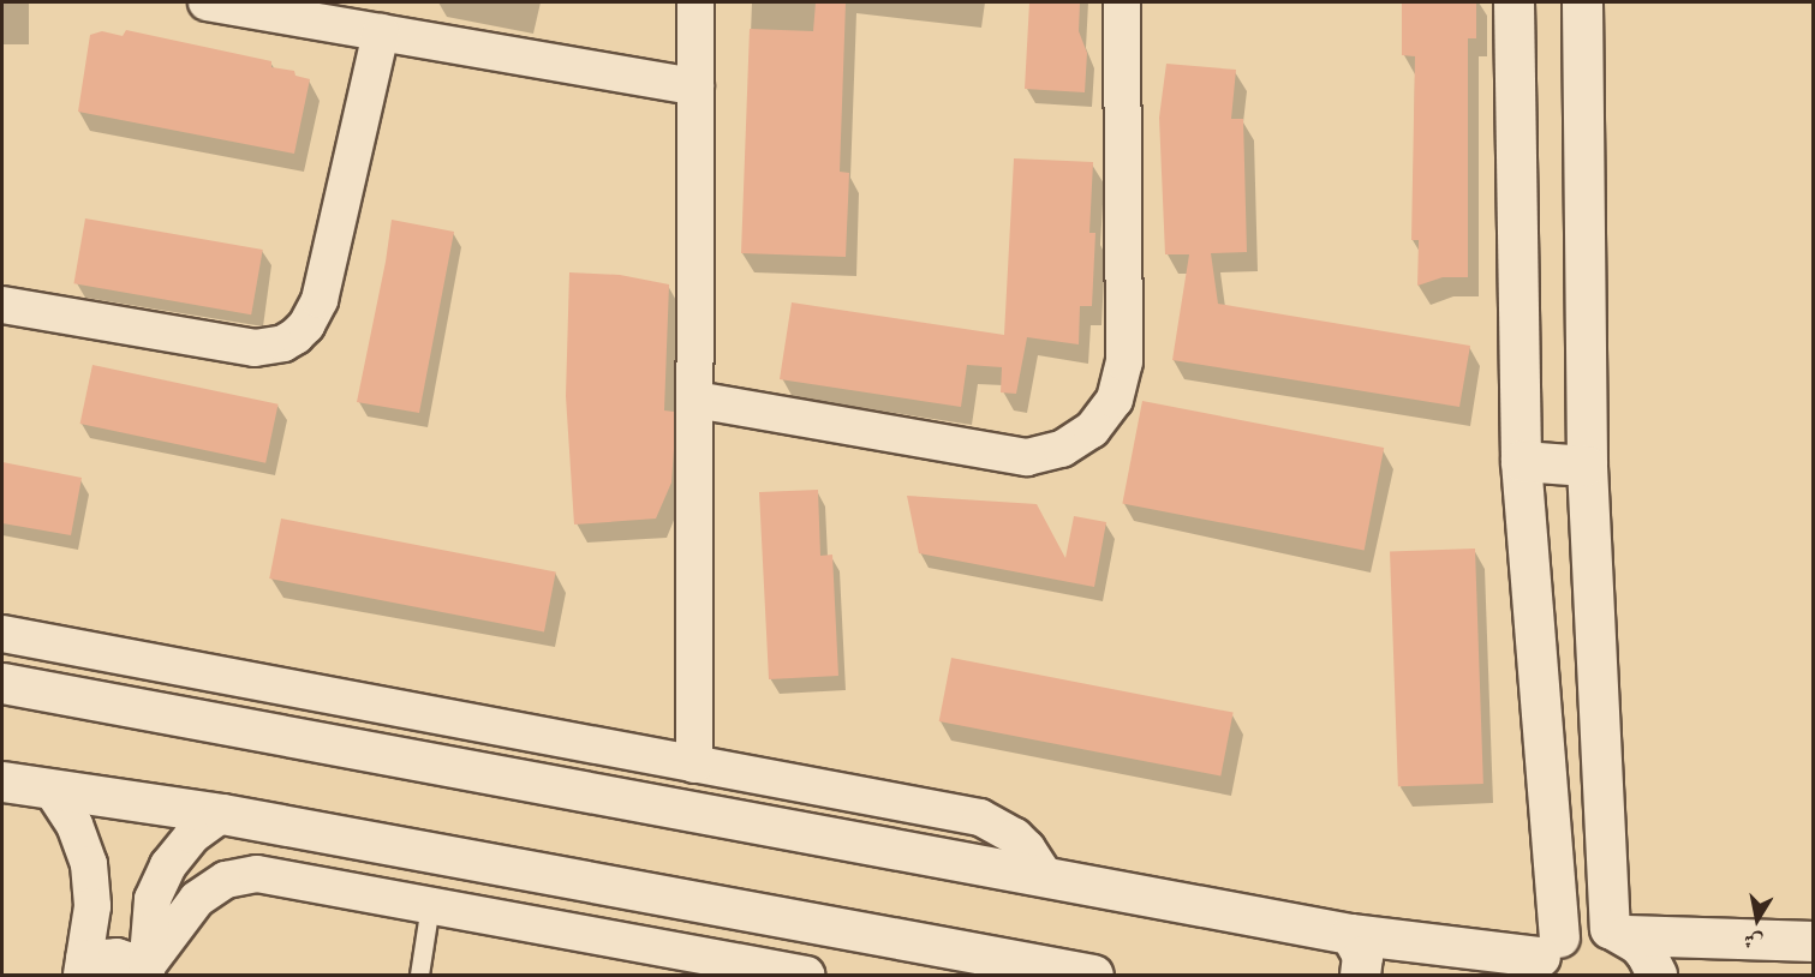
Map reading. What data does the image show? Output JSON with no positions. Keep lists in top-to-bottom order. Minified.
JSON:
{"north":"bottom"}
